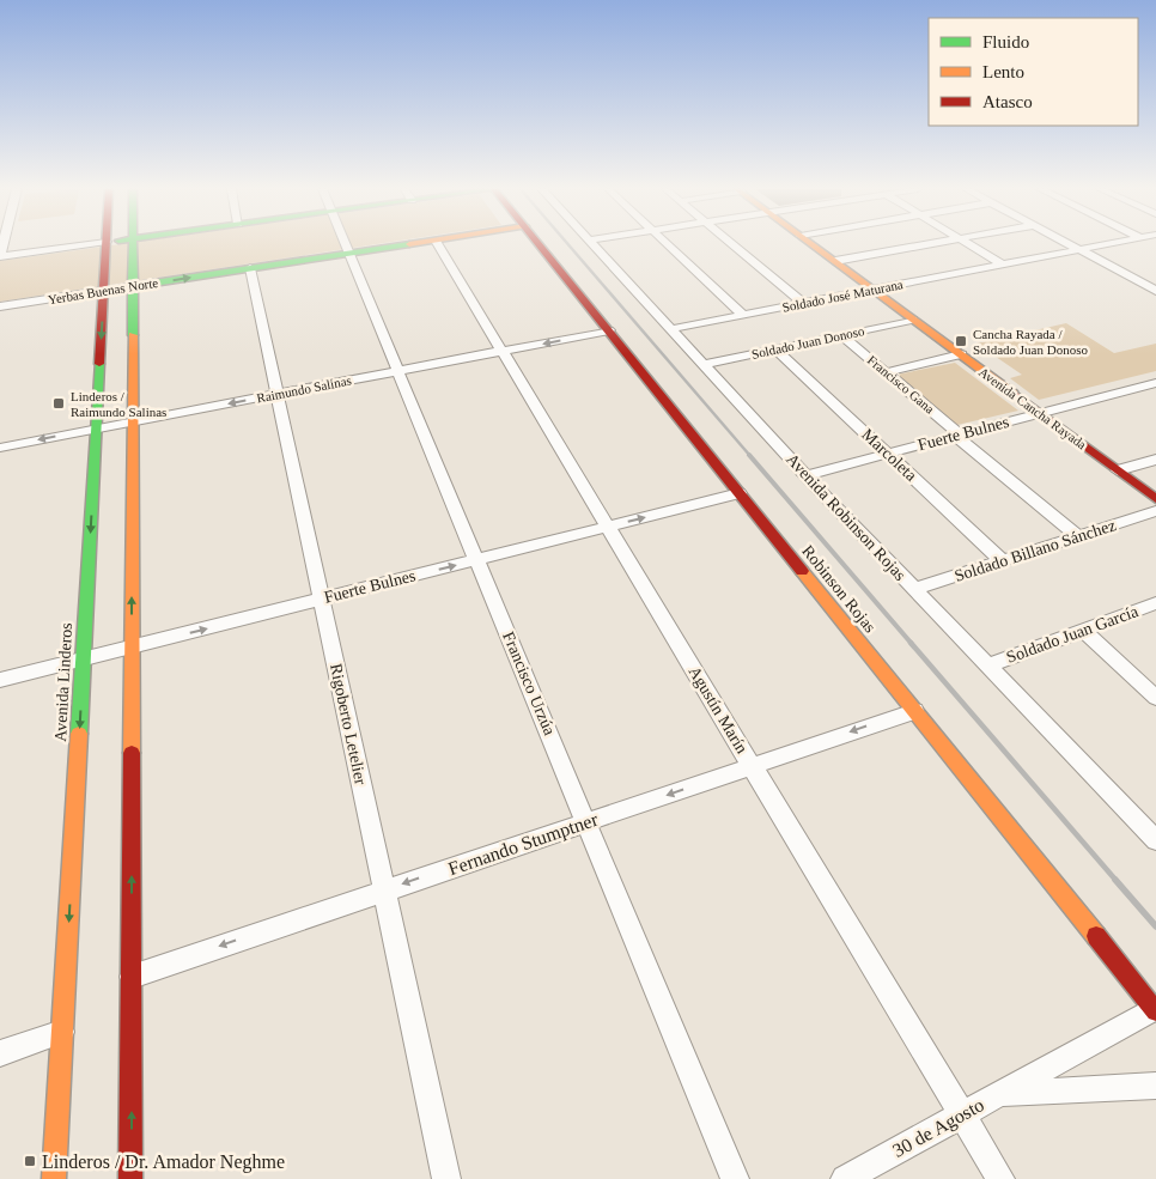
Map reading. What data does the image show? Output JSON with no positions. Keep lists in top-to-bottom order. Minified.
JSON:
{"streets":{"street":["Yerbas Buenas Norte","Soldado José Maturana","Soldado Juan Donoso","Francisco Gana","Raimundo Salinas","Avenida Cancha Rayada","Fuerte Bulnes","Marcoleta","Avenida Robinson Rojas","Soldado Billano Sánchez","Robinson Rojas","Soldado Juan García","Avenida Linderos","Francisco Urzúa","Agustín Marín","Rigoberto Letelier","Fernando Stumptner","30 de Agosto"]},"crossings":[["Yerbas Buenas Norte","Avenida Linderos"],["Yerbas Buenas Norte","Francisco Urzúa"],["Yerbas Buenas Norte","Rigoberto Letelier"],["Soldado José Maturana","Avenida Cancha Rayada"],["Soldado José Maturana","Avenida Robinson Rojas"],["Soldado Juan Donoso","Francisco Gana"],["Soldado Juan Donoso","Avenida Cancha Rayada"],["Soldado Juan Donoso","Marcoleta"],["Soldado Juan Donoso","Avenida Robinson Rojas"],["Francisco Gana","Fuerte Bulnes"],["Francisco Gana","Soldado Billano Sánchez"],["Raimundo Salinas","Robinson Rojas"],["Raimundo Salinas","Avenida Linderos"],["Raimundo Salinas","Francisco Urzúa"],["Raimundo Salinas","Agustín Marín"],["Raimundo Salinas","Rigoberto Letelier"],["Avenida Cancha Rayada","Fuerte Bulnes"],["Fuerte Bulnes","Marcoleta"],["Fuerte Bulnes","Avenida Robinson Rojas"],["Fuerte Bulnes","Robinson Rojas"],["Fuerte Bulnes","Avenida Linderos"],["Fuerte Bulnes","Francisco Urzúa"],["Fuerte Bulnes","Agustín Marín"],["Fuerte Bulnes","Rigoberto Letelier"],["Marcoleta","Soldado Billano Sánchez"],["Avenida Robinson Rojas","Soldado Billano Sánchez"],["Avenida Robinson Rojas","Soldado Juan García"],["Robinson Rojas","Fernando Stumptner"],["Robinson Rojas","30 de Agosto"],["Francisco Urzúa","Fernando Stumptner"],["Agustín Marín","Fernando Stumptner"],["Agustín Marín","30 de Agosto"],["Rigoberto Letelier","Fernando Stumptner"]],"one_way":["Raimundo Salinas","Fuerte Bulnes","Fernando Stumptner"],"places":{"transit":["Cancha Rayada / Soldado Juan Donoso","Linderos / Raimundo Salinas","Linderos / Dr. Amador Neghme"]},"legend":["Fluido","Lento","Atasco"]}
